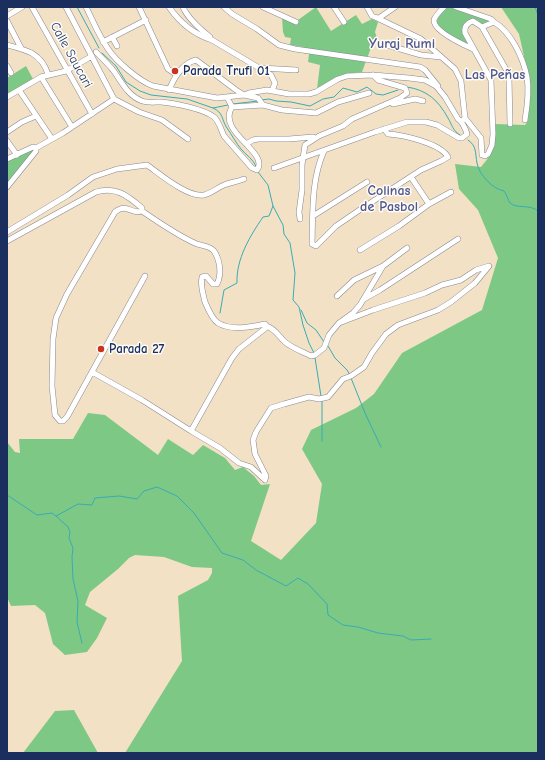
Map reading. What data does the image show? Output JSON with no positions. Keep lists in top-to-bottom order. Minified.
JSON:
{"streets":{"street":["Calle Saucari"]},"districts":["Yuraj Rumi","Las Peñas","Colinas de Pasbol"],"places":["Parada Trufi 01","Parada 27"]}
